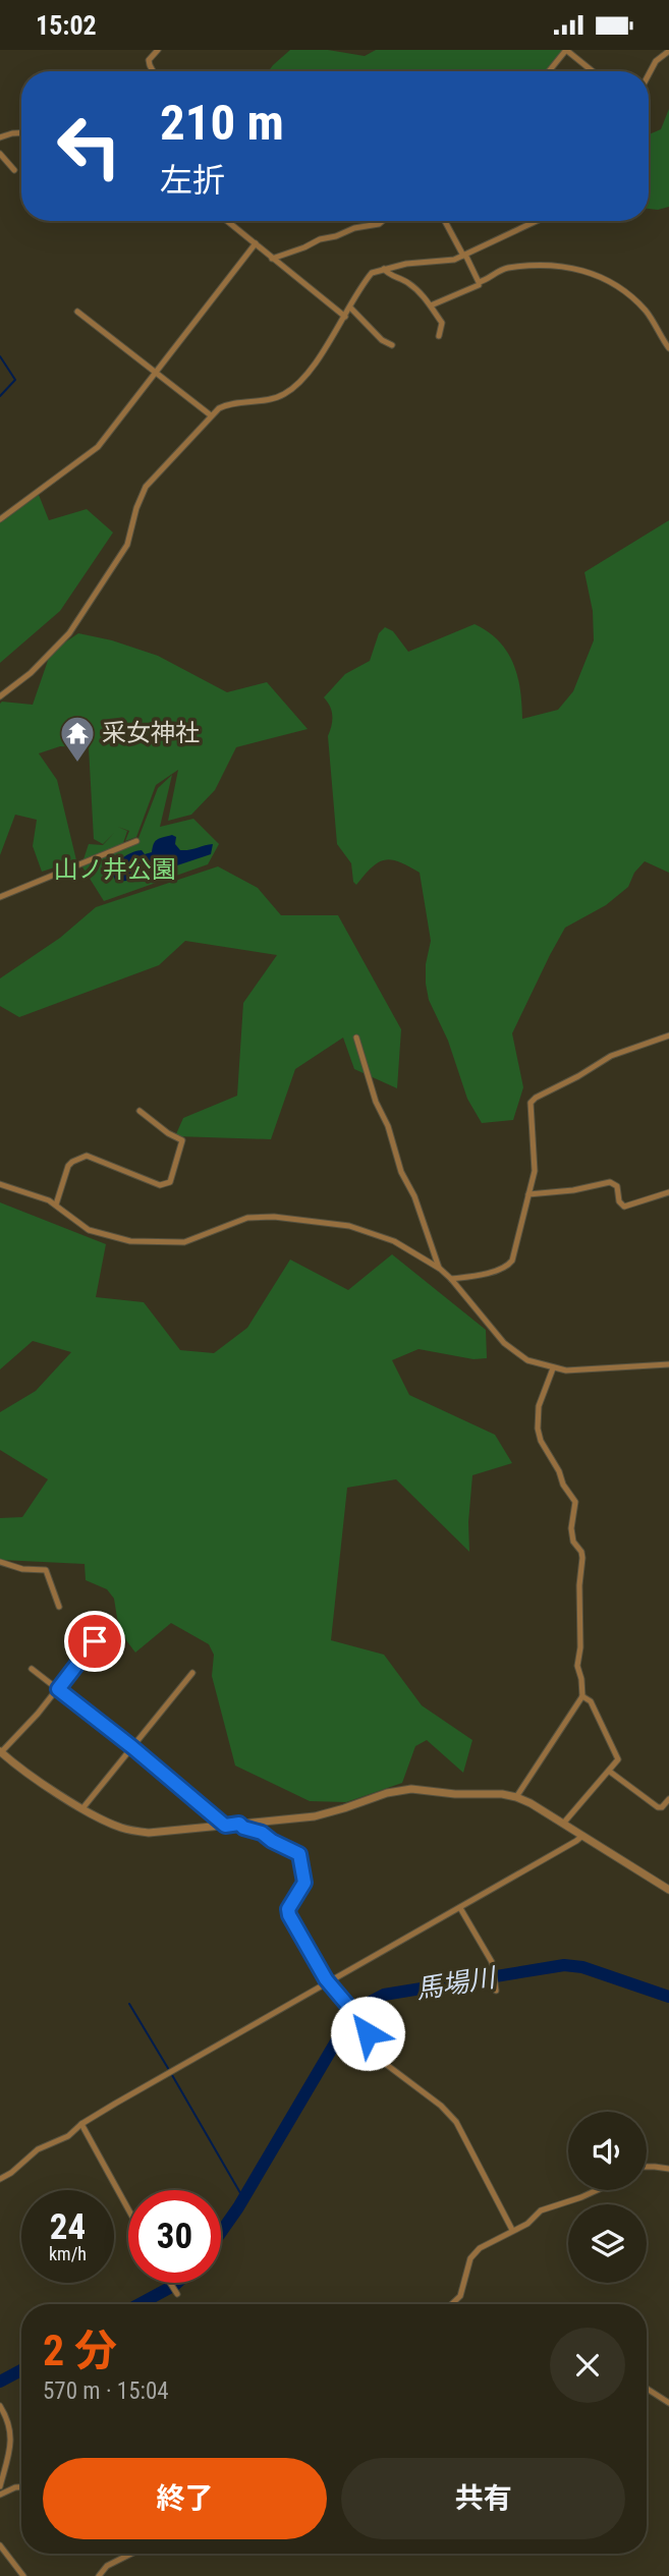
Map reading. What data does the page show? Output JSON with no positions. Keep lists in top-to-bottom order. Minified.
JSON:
{"water":["馬場川"],"parks":["山ノ井公園"],"places":{"temple":["采女神社"]},"page":{"status":"15:02","turn":["210 m","左折"],"speed":"24 km/h","limit":"30","heading":["2 分","570 m · 15:04"],"buttons":["終了","共有"]}}
